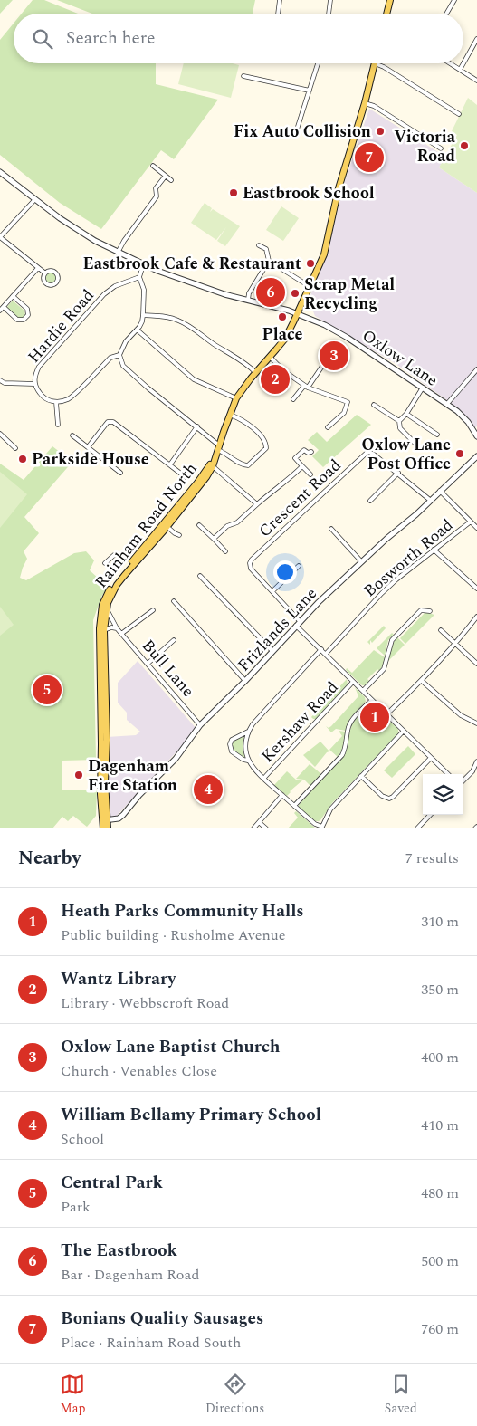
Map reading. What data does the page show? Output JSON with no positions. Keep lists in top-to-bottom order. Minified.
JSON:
{"streets":{"main road":["Rainham Road North"],"street":["Hardie Road","Oxlow Lane","Crescent Road","Bosworth Road","Frizlands Lane","Bull Lane","Kershaw Road"]},"crossings":[["Oxlow Lane","Rainham Road North"],["Crescent Road","Bosworth Road"],["Crescent Road","Frizlands Lane"],["Crescent Road","Kershaw Road"],["Rainham Road North","Frizlands Lane"],["Rainham Road North","Bull Lane"],["Frizlands Lane","Bull Lane"]],"places":["Fix Auto Collision","Victoria Road","Eastbrook School","Eastbrook Cafe & Restaurant","Scrap Metal Recycling","Place","Oxlow Lane Post Office","Parkside House","Dagenham Fire Station"],"page":{"search":"Search here","pins":["7","6","3","2","5","1","4"],"heading":["Nearby","7 results"],"list":[{"mark":"1","name":"Heath Parks Community Halls","note":"Public building · Rusholme Avenue","value":"310 m"},{"mark":"2","name":"Wantz Library","note":"Library · Webbscroft Road","value":"350 m"},{"mark":"3","name":"Oxlow Lane Baptist Church","note":"Church · Venables Close","value":"400 m"},{"mark":"4","name":"William Bellamy Primary School","note":"School","value":"410 m"},{"mark":"5","name":"Central Park","note":"Park","value":"480 m"},{"mark":"6","name":"The Eastbrook","note":"Bar · Dagenham Road","value":"500 m"},{"mark":"7","name":"Bonians Quality Sausages","note":"Place · Rainham Road South","value":"760 m"}],"nav":["Map","Directions","Saved"]}}
